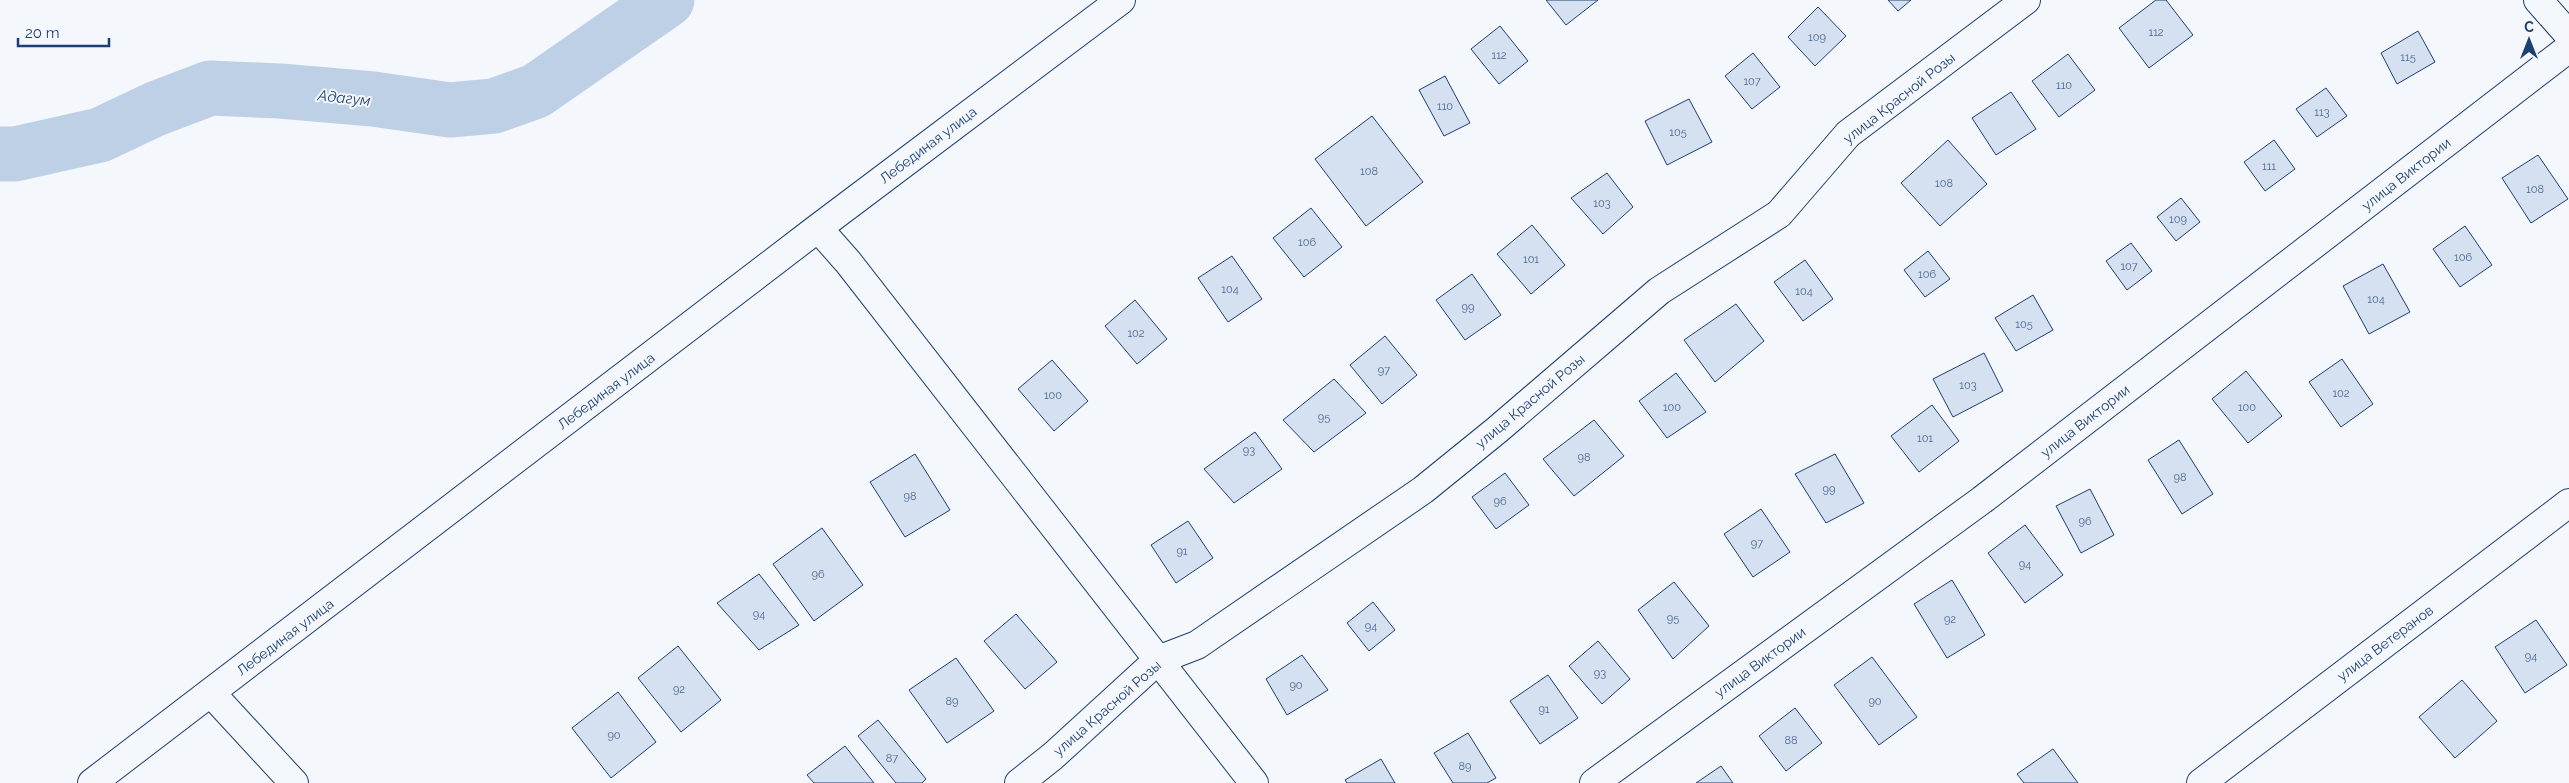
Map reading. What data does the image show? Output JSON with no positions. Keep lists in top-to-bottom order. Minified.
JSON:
{"streets":{"street":["улица Красной Розы","Лебединая улица","улица Виктории","улица Ветеранов"]},"water":["Адагум"],"house_numbers":["112","109","112","115","107","110","110","113","105","111","108","108","108","103","109","106","106","101","107","106","104","104","104","99","105","102","97","103","102","100","100","100","95","101","93","98","98","99","98","96","96","97","91","94","96","94","95","92","94","94","93","90","92","89","90","91","90","88","87","89"],"scale_bar":"20 m","north":"top"}
